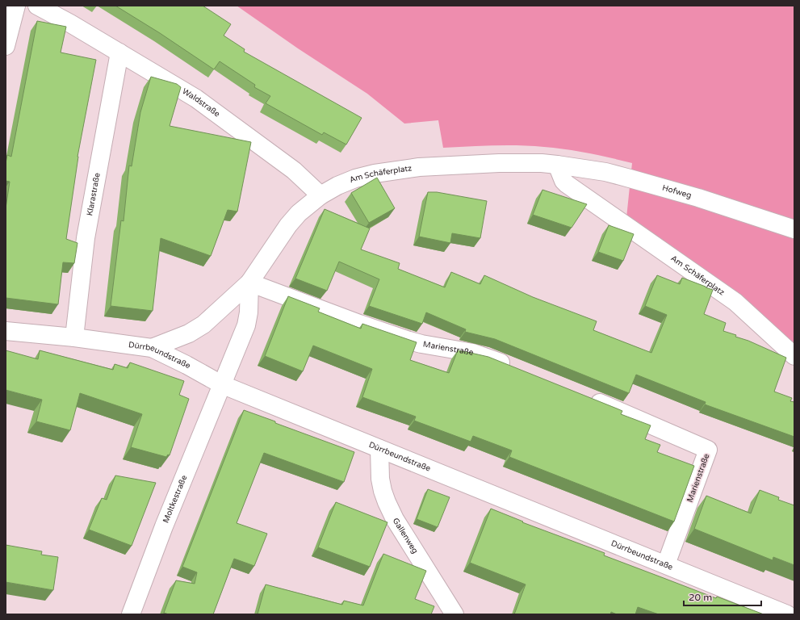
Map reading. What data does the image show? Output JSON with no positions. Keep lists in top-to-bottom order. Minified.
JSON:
{"streets":{"street":["Waldstraße","Am Schäferplatz","Hofweg","Klarastraße","Marienstraße","Dürrbeundstraße","Moltkestraße","Gallenweg"]},"crossings":[["Waldstraße","Am Schäferplatz"],["Waldstraße","Klarastraße"],["Am Schäferplatz","Hofweg"],["Am Schäferplatz","Marienstraße"],["Am Schäferplatz","Dürrbeundstraße"],["Klarastraße","Dürrbeundstraße"],["Marienstraße","Dürrbeundstraße"],["Dürrbeundstraße","Moltkestraße"],["Dürrbeundstraße","Gallenweg"]],"scale_bar":"20 m"}
